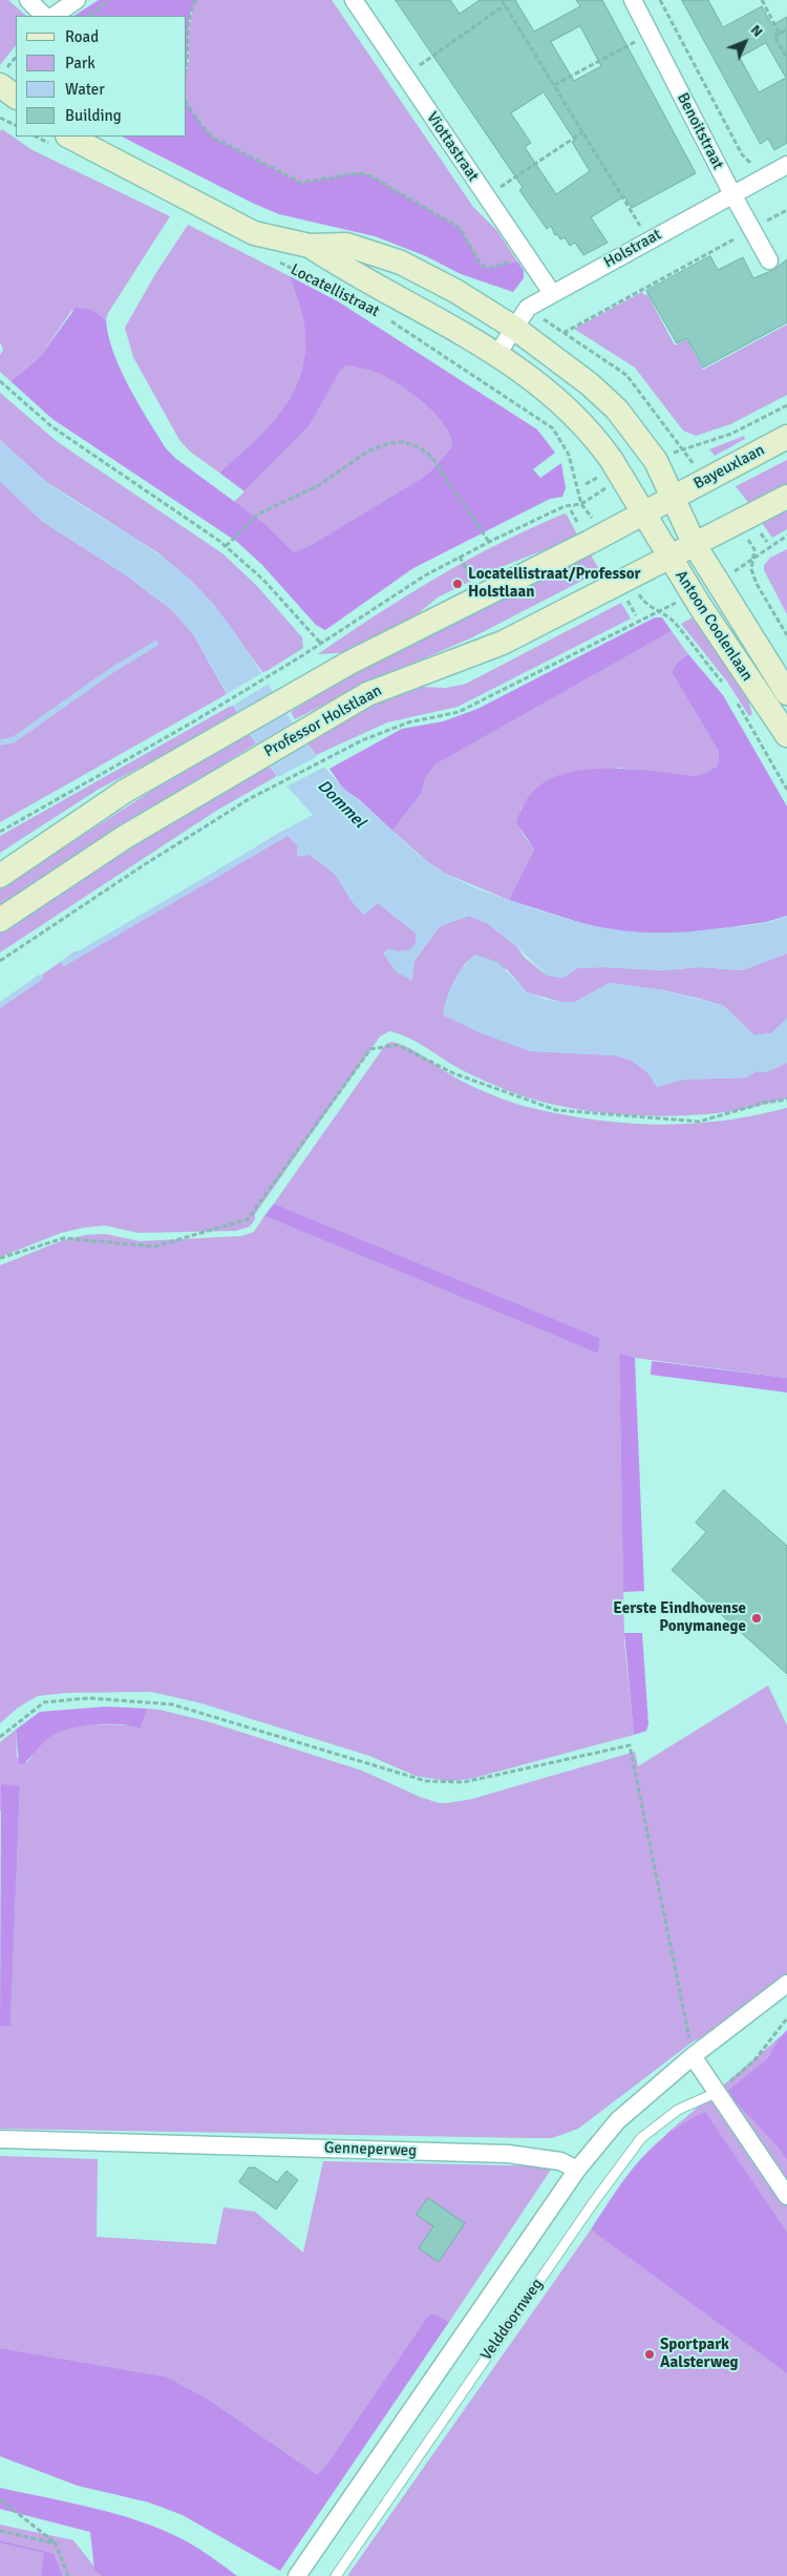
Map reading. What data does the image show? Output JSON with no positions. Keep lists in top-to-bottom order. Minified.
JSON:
{"streets":{"main road":["Locatellistraat","Bayeuxlaan","Antoon Coolenlaan","Professor Holstlaan"],"street":["Benoitstraat","Viottastraat","Holstraat","Genneperweg","Velddoornweg"]},"crossings":[["Benoitstraat","Holstraat"],["Viottastraat","Holstraat"],["Holstraat","Locatellistraat"],["Locatellistraat","Bayeuxlaan"],["Locatellistraat","Antoon Coolenlaan"],["Bayeuxlaan","Antoon Coolenlaan"],["Antoon Coolenlaan","Professor Holstlaan"],["Genneperweg","Velddoornweg"]],"water":["Dommel"],"places":["Locatellistraat/Professor Holstlaan","Eerste Eindhovense Ponymanege","Sportpark Aalsterweg"],"legend":["Road","Park","Water","Building"],"north":"top right"}
